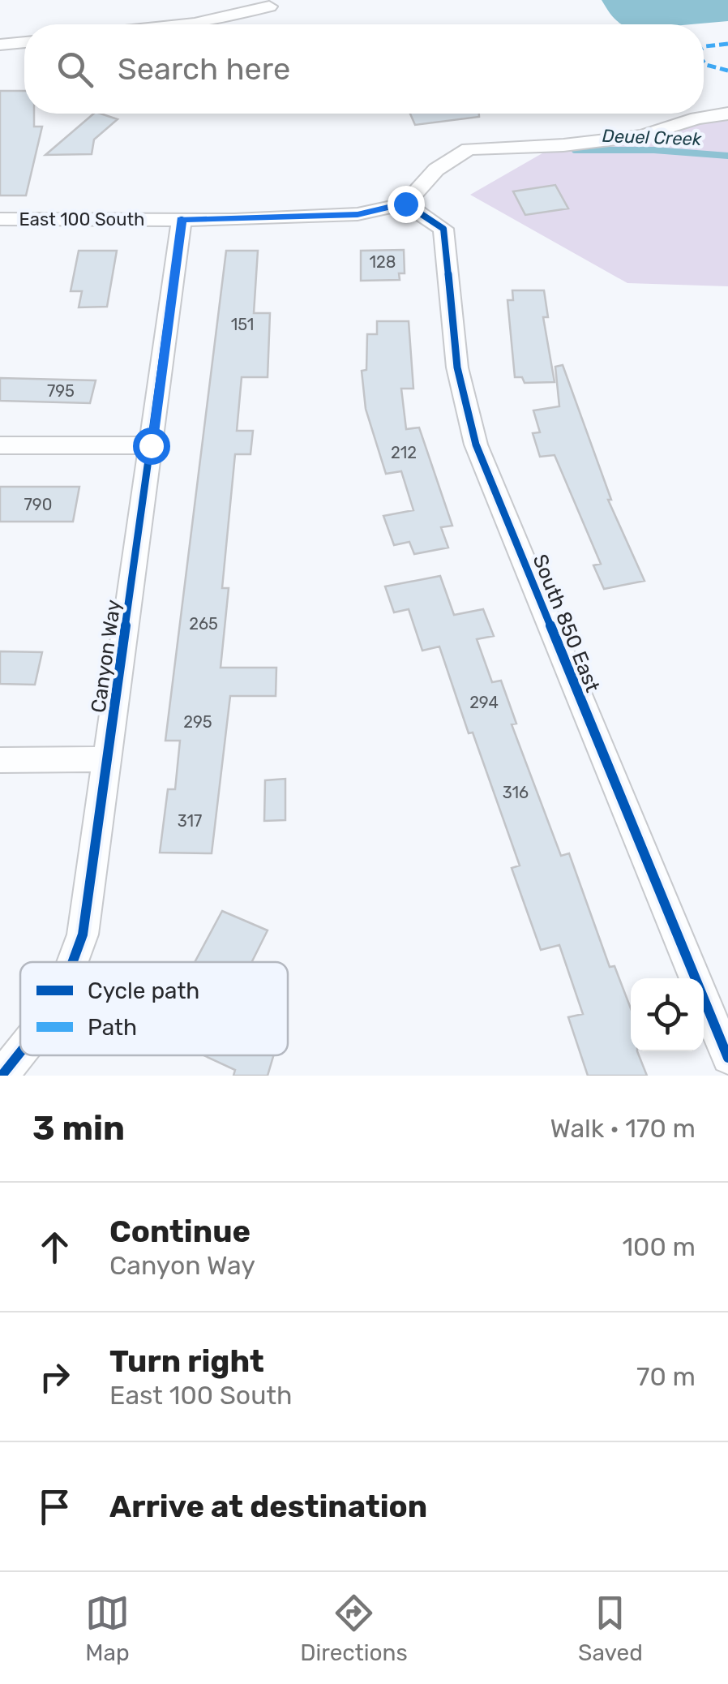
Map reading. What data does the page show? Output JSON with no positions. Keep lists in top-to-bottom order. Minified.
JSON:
{"streets":{"street":["East 100 South","South 850 East","Canyon Way"]},"crossings":[["East 100 South","South 850 East"],["East 100 South","Canyon Way"]],"water":["Deuel Creek"],"house_numbers":["128","151","795","212","790","265","294","295","316","317"],"legend":["Cycle path","Path"],"page":{"search":"Search here","heading":["3 min","Walk · 170 m"],"list":[["Continue","Canyon Way","100 m"],["Turn right","East 100 South","70 m"],"Arrive at destination"],"nav":["Map","Directions","Saved"]}}
